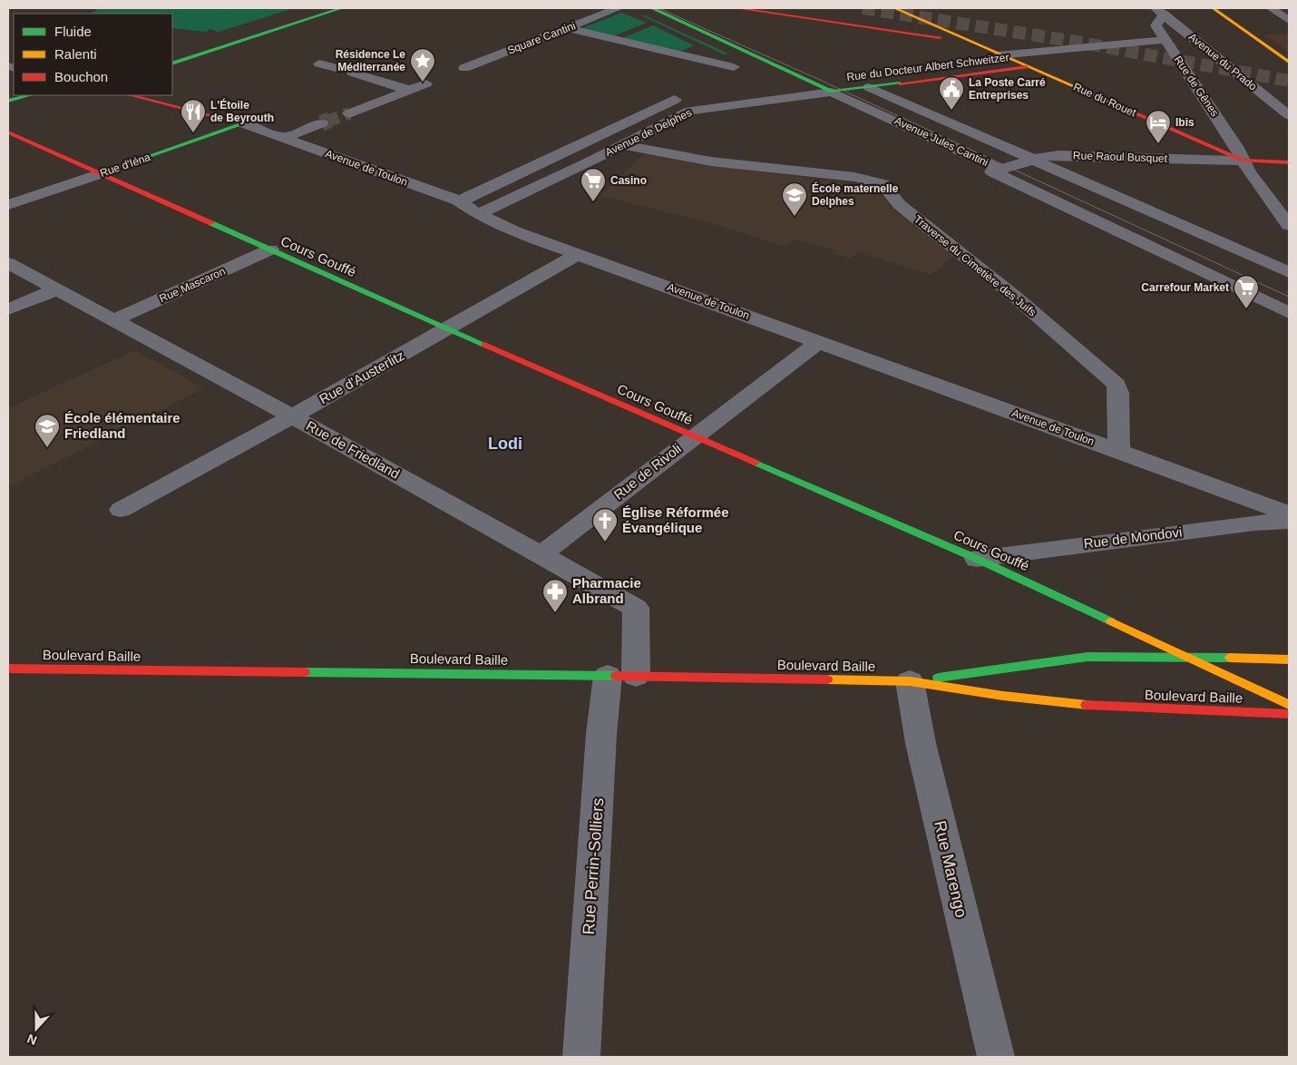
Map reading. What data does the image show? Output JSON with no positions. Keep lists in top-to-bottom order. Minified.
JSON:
{"streets":{"main road":["Rue du Docteur Albert Schweitzer","Rue du Rouet","Rue d'Iéna","Avenue de Toulon","Cours Gouffé","Boulevard Baille"],"street":["Square Cantini","Avenue du Prado","Rue de Gênes","Avenue de Delphes","Avenue Jules Cantini","Rue Raoul Busquet","Traverse du Cimetière des Juifs","Rue Mascaron","Rue d'Austerlitz","Rue de Friedland","Rue de Rivoli","Rue de Mondovi","Rue Perrin-Solliers","Rue Marengo"]},"crossings":[["Avenue du Prado","Rue de Gênes"],["Rue du Docteur Albert Schweitzer","Rue du Rouet"],["Rue du Docteur Albert Schweitzer","Avenue de Delphes"],["Rue du Docteur Albert Schweitzer","Avenue Jules Cantini"],["Rue de Gênes","Rue du Rouet"],["Rue de Gênes","Rue Raoul Busquet"],["Rue du Rouet","Rue Raoul Busquet"],["Avenue de Delphes","Avenue Jules Cantini"],["Avenue de Delphes","Avenue de Toulon"],["Avenue de Delphes","Traverse du Cimetière des Juifs"],["Avenue Jules Cantini","Rue Raoul Busquet"],["Rue d'Iéna","Avenue de Toulon"],["Rue d'Iéna","Cours Gouffé"],["Avenue de Toulon","Traverse du Cimetière des Juifs"],["Avenue de Toulon","Rue d'Austerlitz"],["Avenue de Toulon","Rue de Rivoli"],["Cours Gouffé","Rue Mascaron"],["Cours Gouffé","Rue d'Austerlitz"],["Cours Gouffé","Rue de Rivoli"],["Cours Gouffé","Rue de Mondovi"],["Cours Gouffé","Boulevard Baille"],["Rue Mascaron","Rue de Friedland"],["Rue d'Austerlitz","Rue de Friedland"],["Rue de Friedland","Rue de Rivoli"],["Rue de Friedland","Boulevard Baille"],["Rue de Friedland","Rue Perrin-Solliers"],["Boulevard Baille","Rue Perrin-Solliers"],["Boulevard Baille","Rue Marengo"]],"districts":["Lodi"],"places":{"place":["Résidence Le Méditerranée"],"public building":["La Poste Carré Entreprises"],"restaurant":["L'Étoile de Beyrouth"],"hotel":["Ibis"],"supermarket":["Casino","Carrefour Market"],"school or university":["École maternelle Delphes","École élémentaire Friedland"],"church":["Église Réformée Évangélique"],"pharmacy":["Pharmacie Albrand"]},"legend":["Fluide","Ralenti","Bouchon"],"north":"bottom"}
